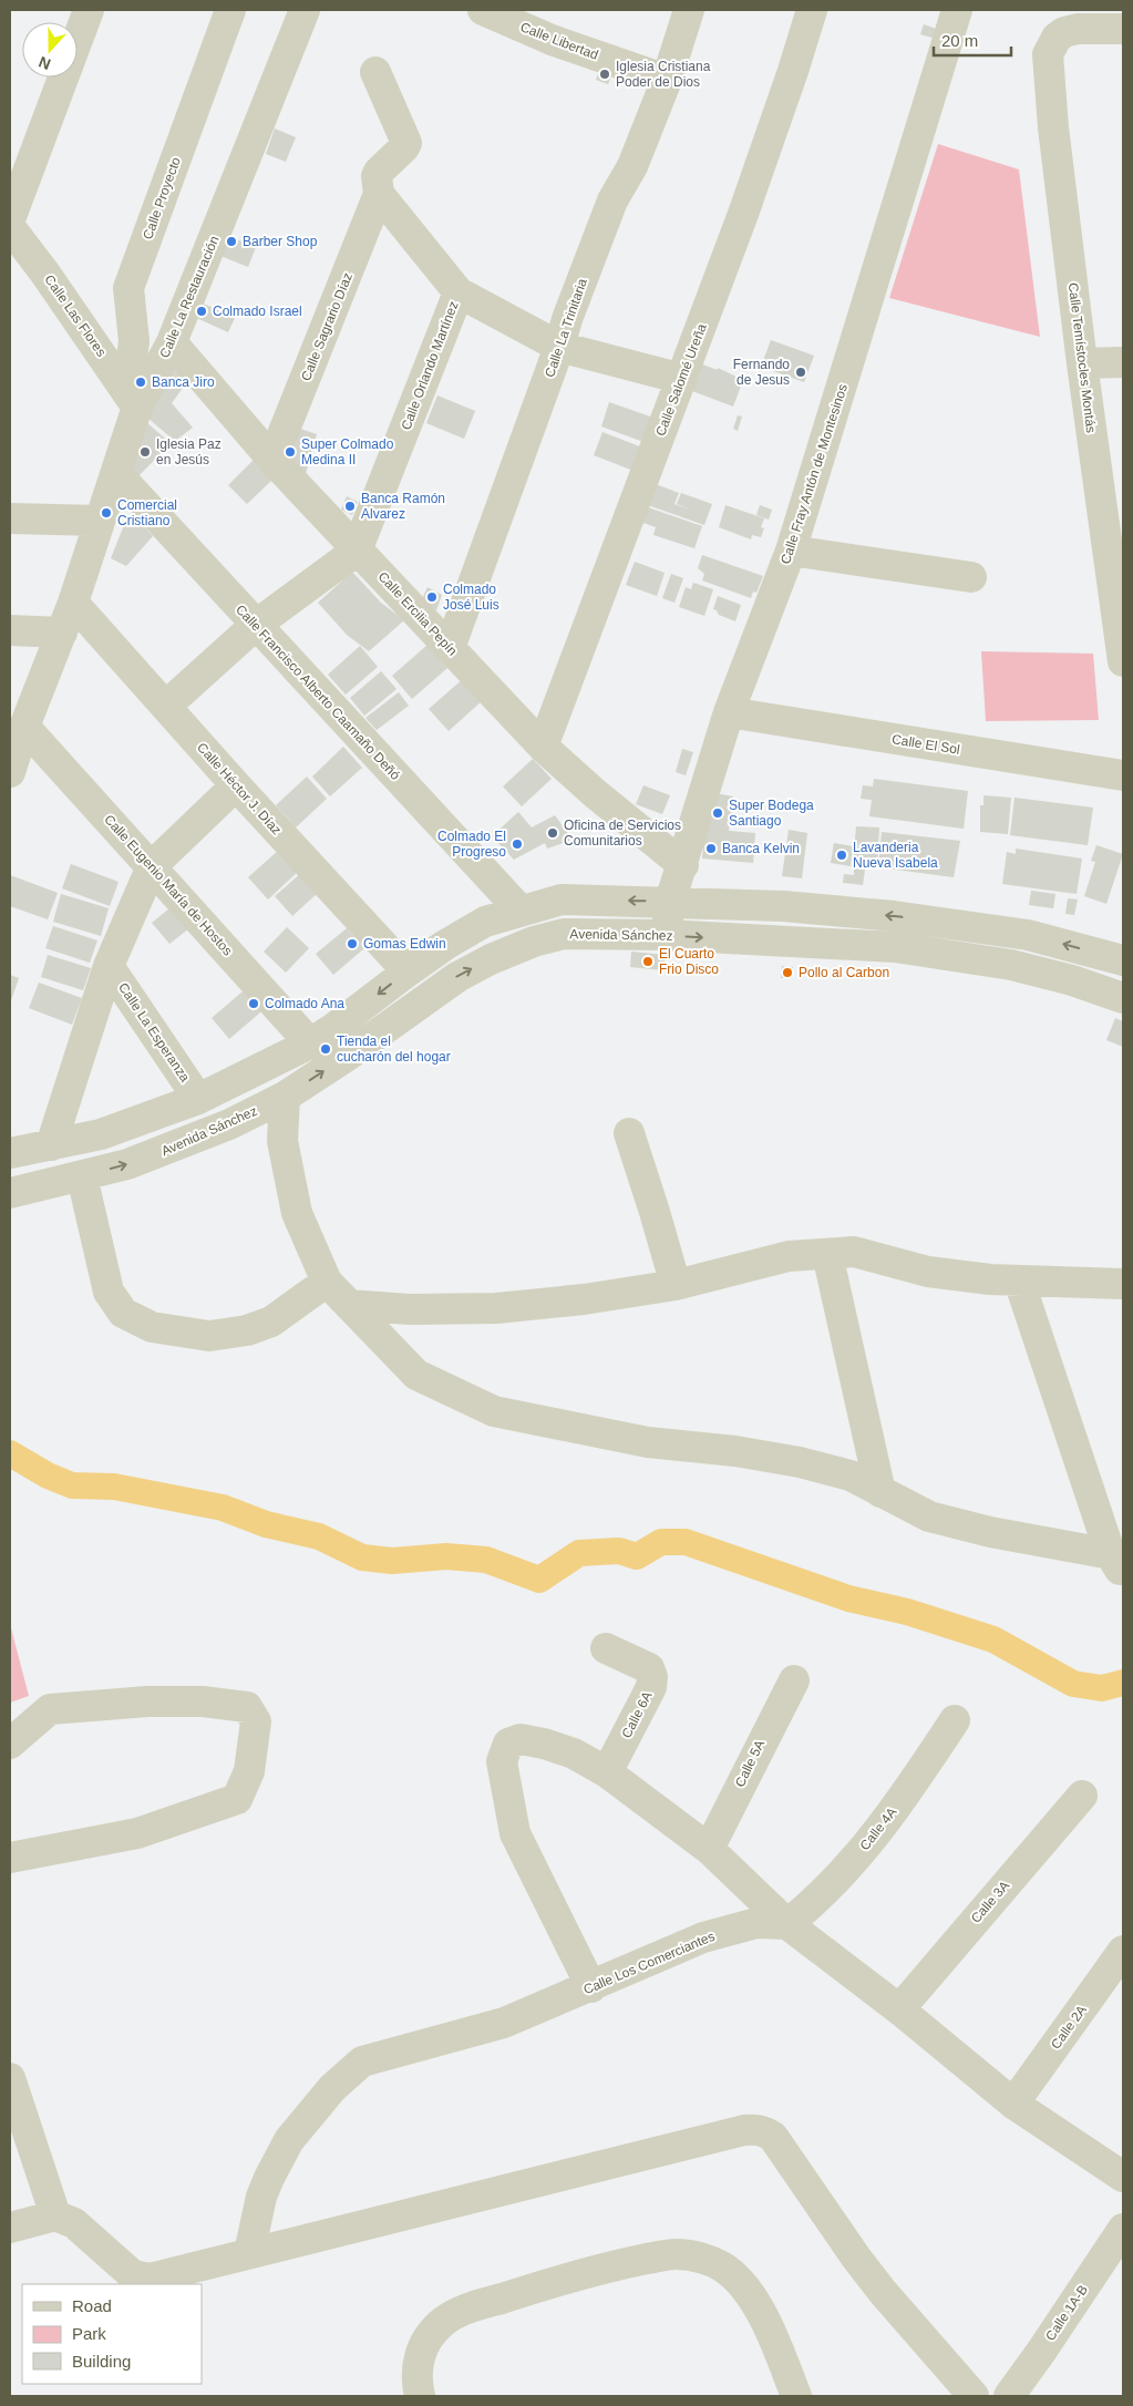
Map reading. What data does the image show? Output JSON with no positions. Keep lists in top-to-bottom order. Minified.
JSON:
{"streets":{"street":["Calle Libertad","Calle Proyecto","Calle La Restauración","Calle Las Flores","Calle Sagrario Díaz","Calle La Trinitaria","Calle Temístocles Montás","Calle Orlando Martínez","Calle Salomé Ureña","Calle Fray Antón de Montesinos","Calle Ercilia Pepín","Calle Francisco Alberto Caamaño Deñó","Calle El Sol","Calle Héctor J. Díaz","Calle Eugenio María de Hostos","Avenida Sánchez","Calle La Esperanza","Calle 6A","Calle 5A","Calle 4A","Calle 3A","Calle Los Comerciantes","Calle 2A","Calle 1A-B"]},"crossings":[["Calle Libertad","Calle La Trinitaria"],["Calle Proyecto","Calle La Restauración"],["Calle Proyecto","Calle Las Flores"],["Calle La Restauración","Calle Las Flores"],["Calle La Restauración","Calle Ercilia Pepín"],["Calle La Restauración","Calle Francisco Alberto Caamaño Deñó"],["Calle La Restauración","Calle Héctor J. Díaz"],["Calle La Restauración","Calle Eugenio María de Hostos"],["Calle Sagrario Díaz","Calle Ercilia Pepín"],["Calle La Trinitaria","Calle Ercilia Pepín"],["Calle Orlando Martínez","Calle Ercilia Pepín"],["Calle Salomé Ureña","Calle Ercilia Pepín"],["Calle Fray Antón de Montesinos","Calle Ercilia Pepín"],["Calle Fray Antón de Montesinos","Calle El Sol"],["Calle Fray Antón de Montesinos","Avenida Sánchez"],["Calle 4A","Calle Los Comerciantes"]],"places":["Iglesia Cristiana Poder de Dios","Barber Shop","Colmado Israel","Fernando de Jesus","Banca Jiro","Iglesia Paz en Jesús","Super Colmado Medina II","Banca Ramón Alvarez","Comercial Cristiano","Colmado José Luis","Super Bodega Santiago","Oficina de Servicios Comunitarios","Colmado El Progreso","Banca Kelvin","Lavanderia Nueva Isabela","Gomas Edwin","El Cuarto Frio Disco","Pollo al Carbon","Colmado Ana","Tienda el cucharón del hogar"],"legend":["Road","Park","Building"],"scale_bar":"20 m","north":"bottom"}
